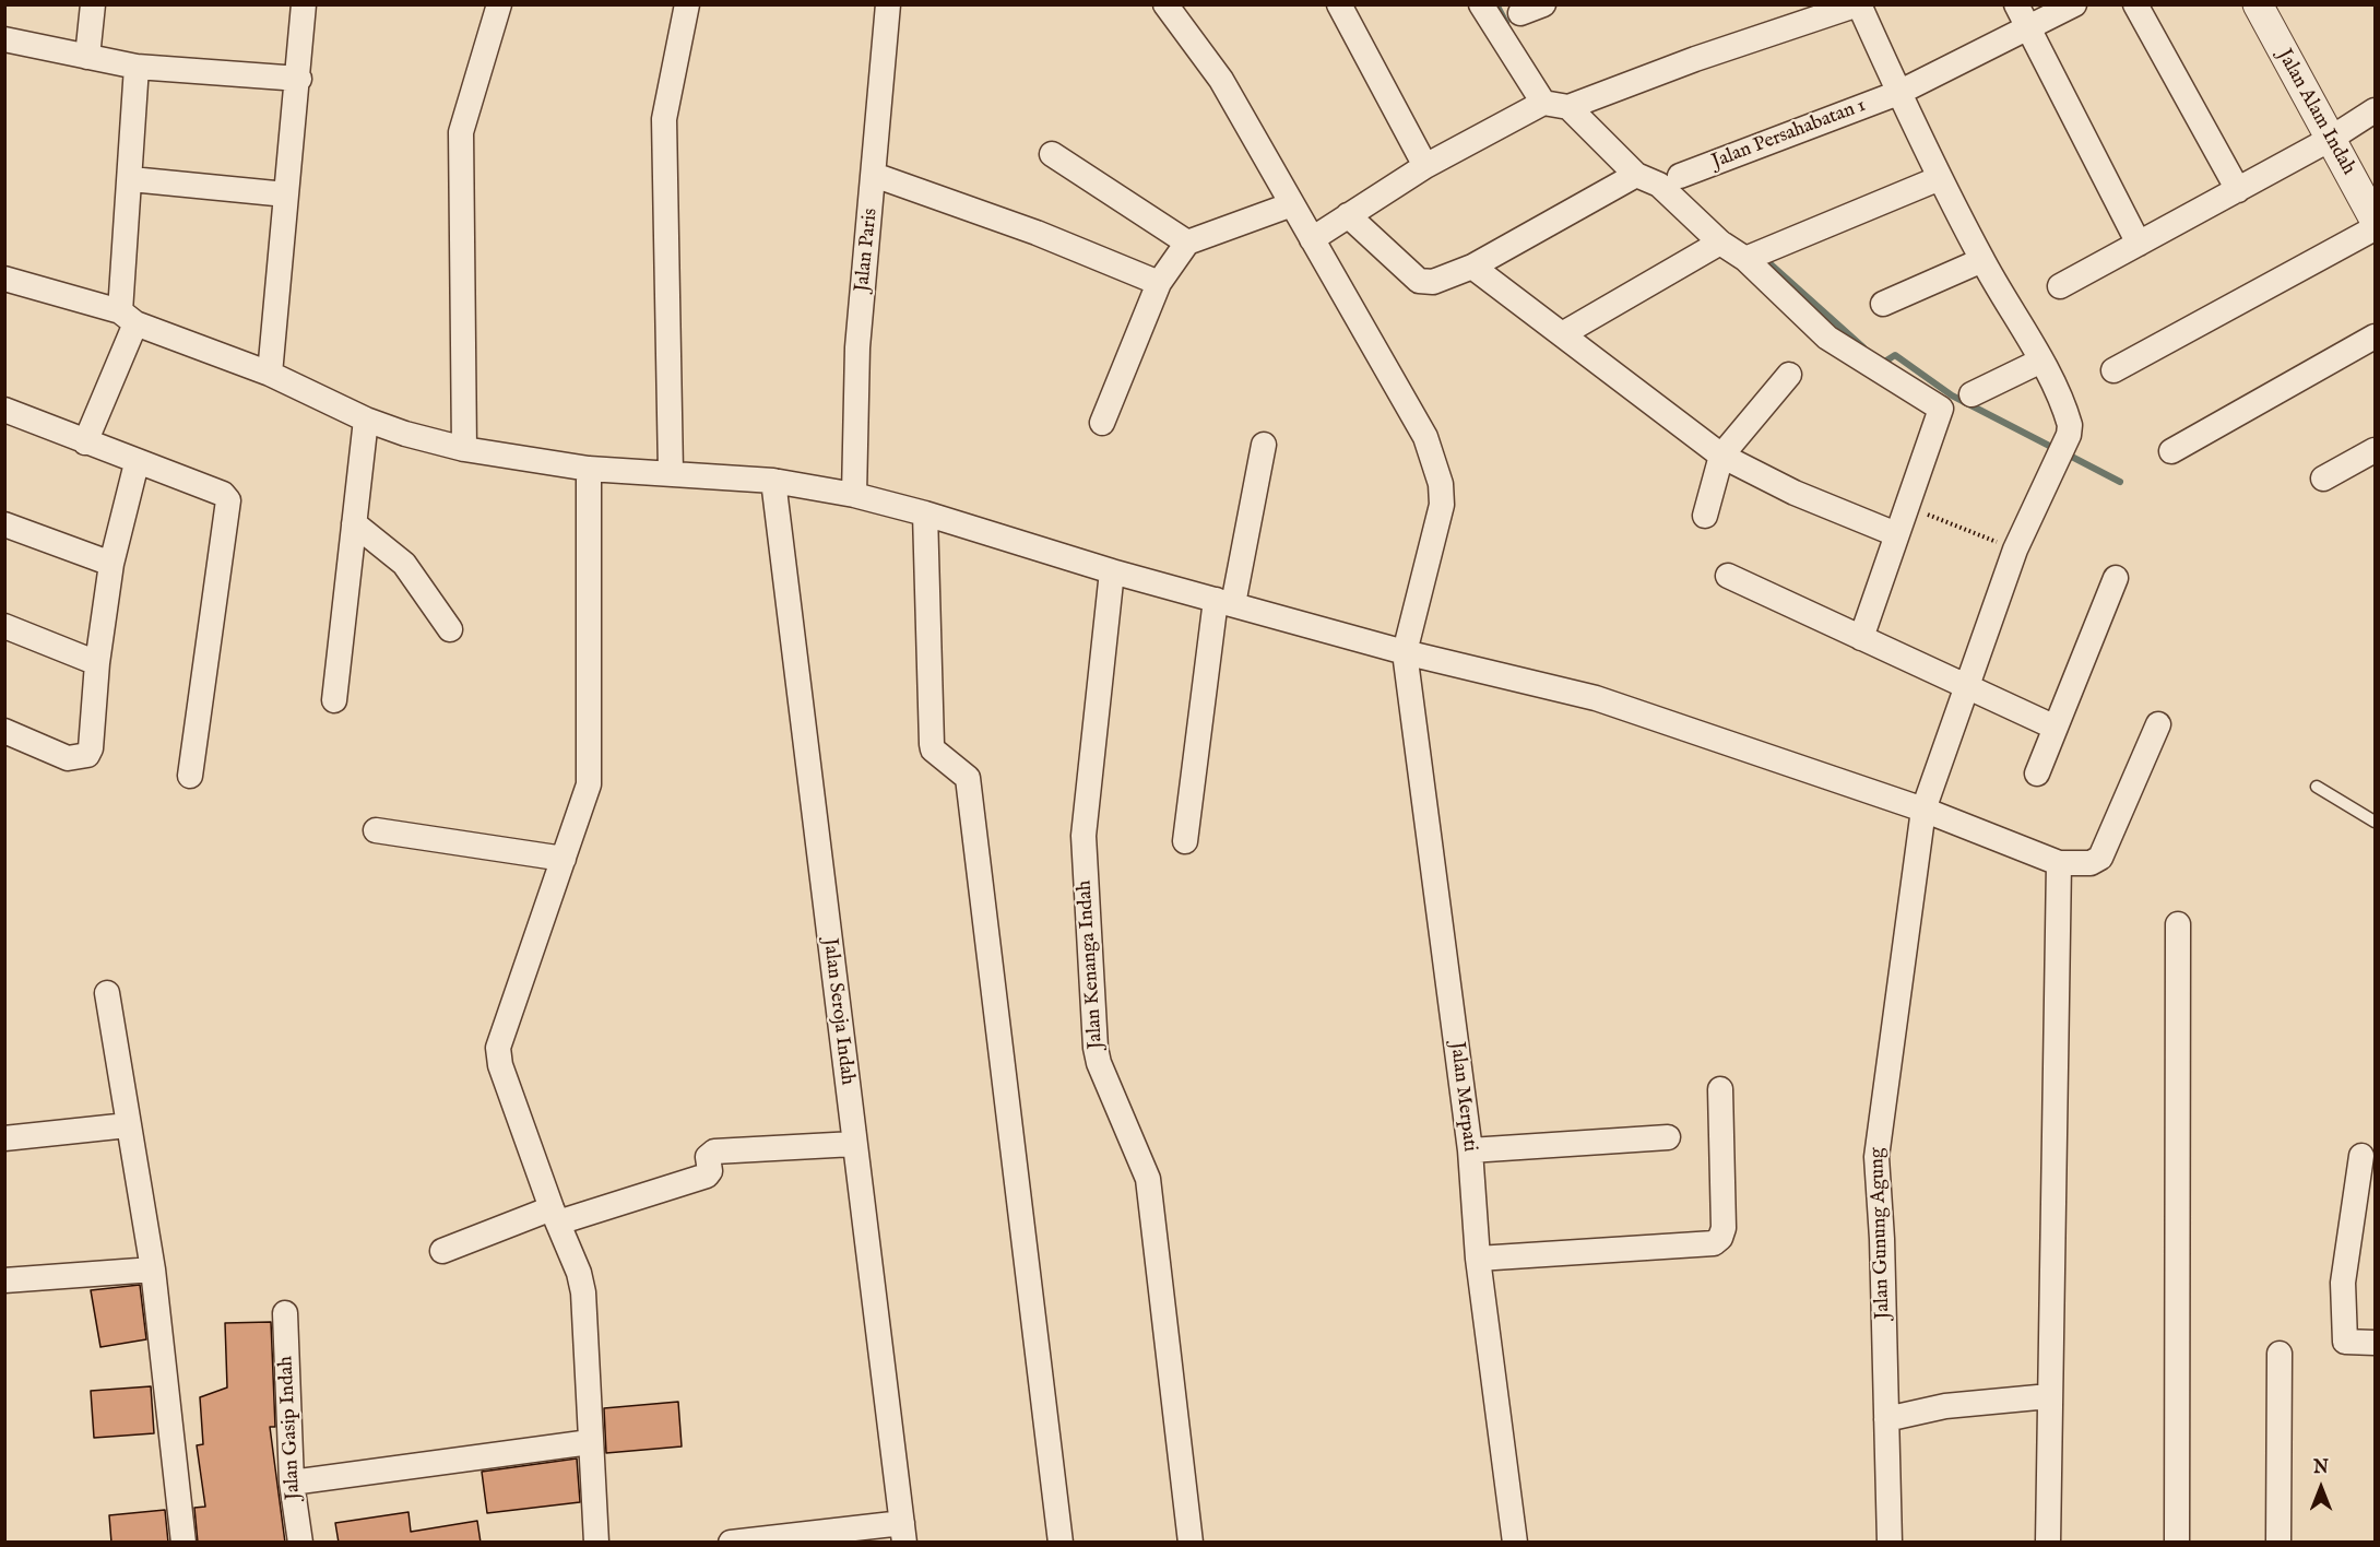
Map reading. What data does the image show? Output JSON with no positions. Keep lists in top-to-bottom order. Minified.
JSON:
{"streets":{"street":["Jalan Alam Indah","Jalan Persahabatan 1","Jalan Paris","Jalan Kenanga Indah","Jalan Seroja Indah","Jalan Merpati","Jalan Gunung Agung","Jalan Gasip Indah"]},"crossings":[["Jalan Persahabatan 1","Jalan Gunung Agung"]],"north":"top"}
